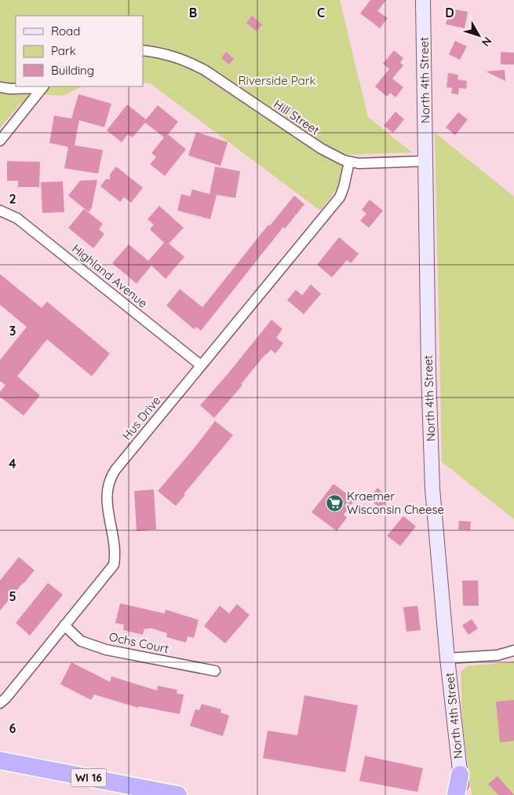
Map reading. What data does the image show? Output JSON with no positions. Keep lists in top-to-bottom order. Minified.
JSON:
{"streets":{"highway":["WI 16"],"street":["North 4th Street","Hill Street","Highland Avenue","Hus Drive","Ochs Court"]},"crossings":[["North 4th Street","Hill Street"],["Hill Street","Hus Drive"],["Highland Avenue","Hus Drive"],["Hus Drive","Ochs Court"]],"parks":["Riverside Park"],"places":{"supermarket":["Kraemer Wisconsin Cheese"]},"legend":["Road","Park","Building"],"north":"bottom right","grid":{"columns":["B","C","D"],"rows":["2","3","4","5","6"]}}
